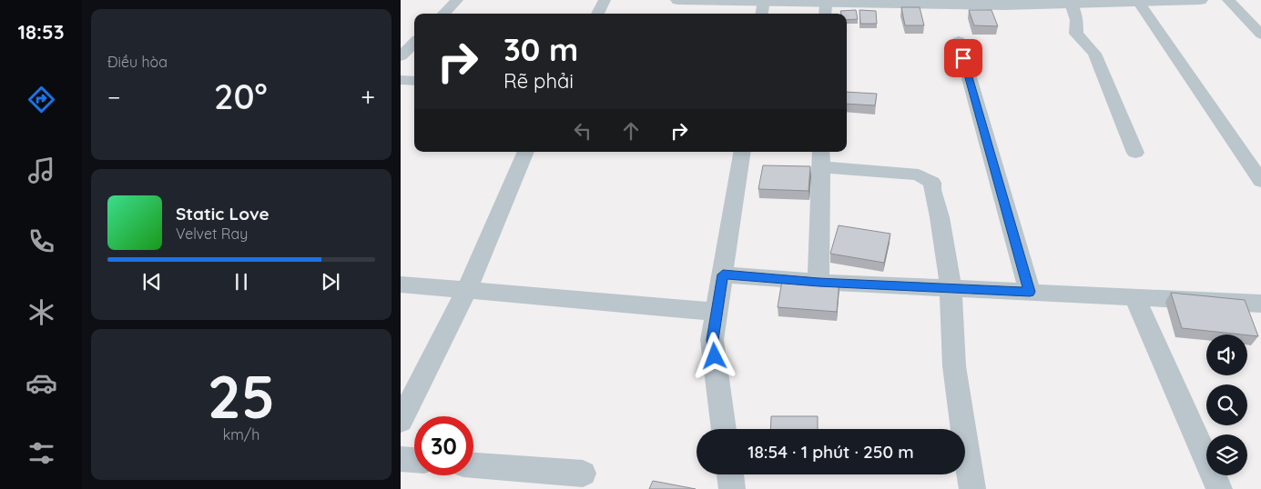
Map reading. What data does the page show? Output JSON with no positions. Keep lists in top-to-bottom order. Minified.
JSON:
{"page":{"tabs":"18:53","tile":["Điều hòa",["25","km/h"]],"turn":["30 m","Rẽ phải"],"heat":["−","20°","+"],"song":["Static Love","Velvet Ray"],"limit":"30","trip":"18:54 · 1 phút · 250 m"}}
